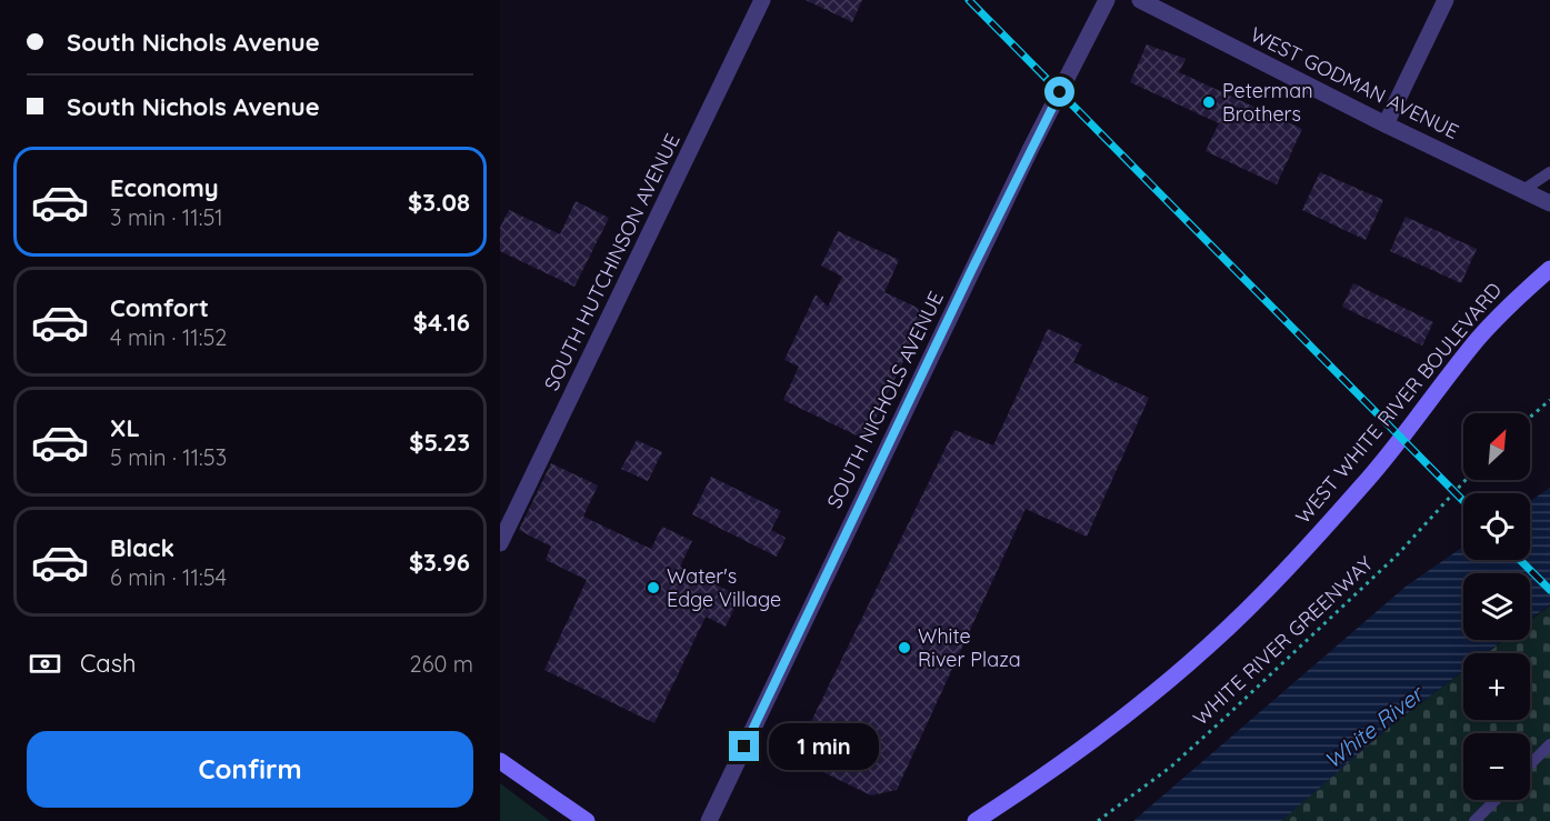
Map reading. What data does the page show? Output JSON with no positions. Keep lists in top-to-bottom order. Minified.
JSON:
{"streets":{"street":["WEST GODMAN AVENUE","SOUTH HUTCHINSON AVENUE","SOUTH NICHOLS AVENUE","WEST WHITE RIVER BOULEVARD"],"path":["WHITE RIVER GREENWAY"]},"water":["White River"],"places":["Peterman Brothers","Water's Edge Village","White River Plaza"],"north":"top right","page":{"banner":["South Nichols Avenue","South Nichols Avenue"],"list":[{"name":"Economy","note":"3 min · 11:51","value":"$3.08"},{"name":"Comfort","note":"4 min · 11:52","value":"$4.16"},{"name":"XL","note":"5 min · 11:53","value":"$5.23"},{"name":"Black","note":"6 min · 11:54","value":"$3.96"}],"map_buttons":["+","−"],"pay":["Cash","260 m"],"buttons":"Confirm","bubble":"1 min"}}
